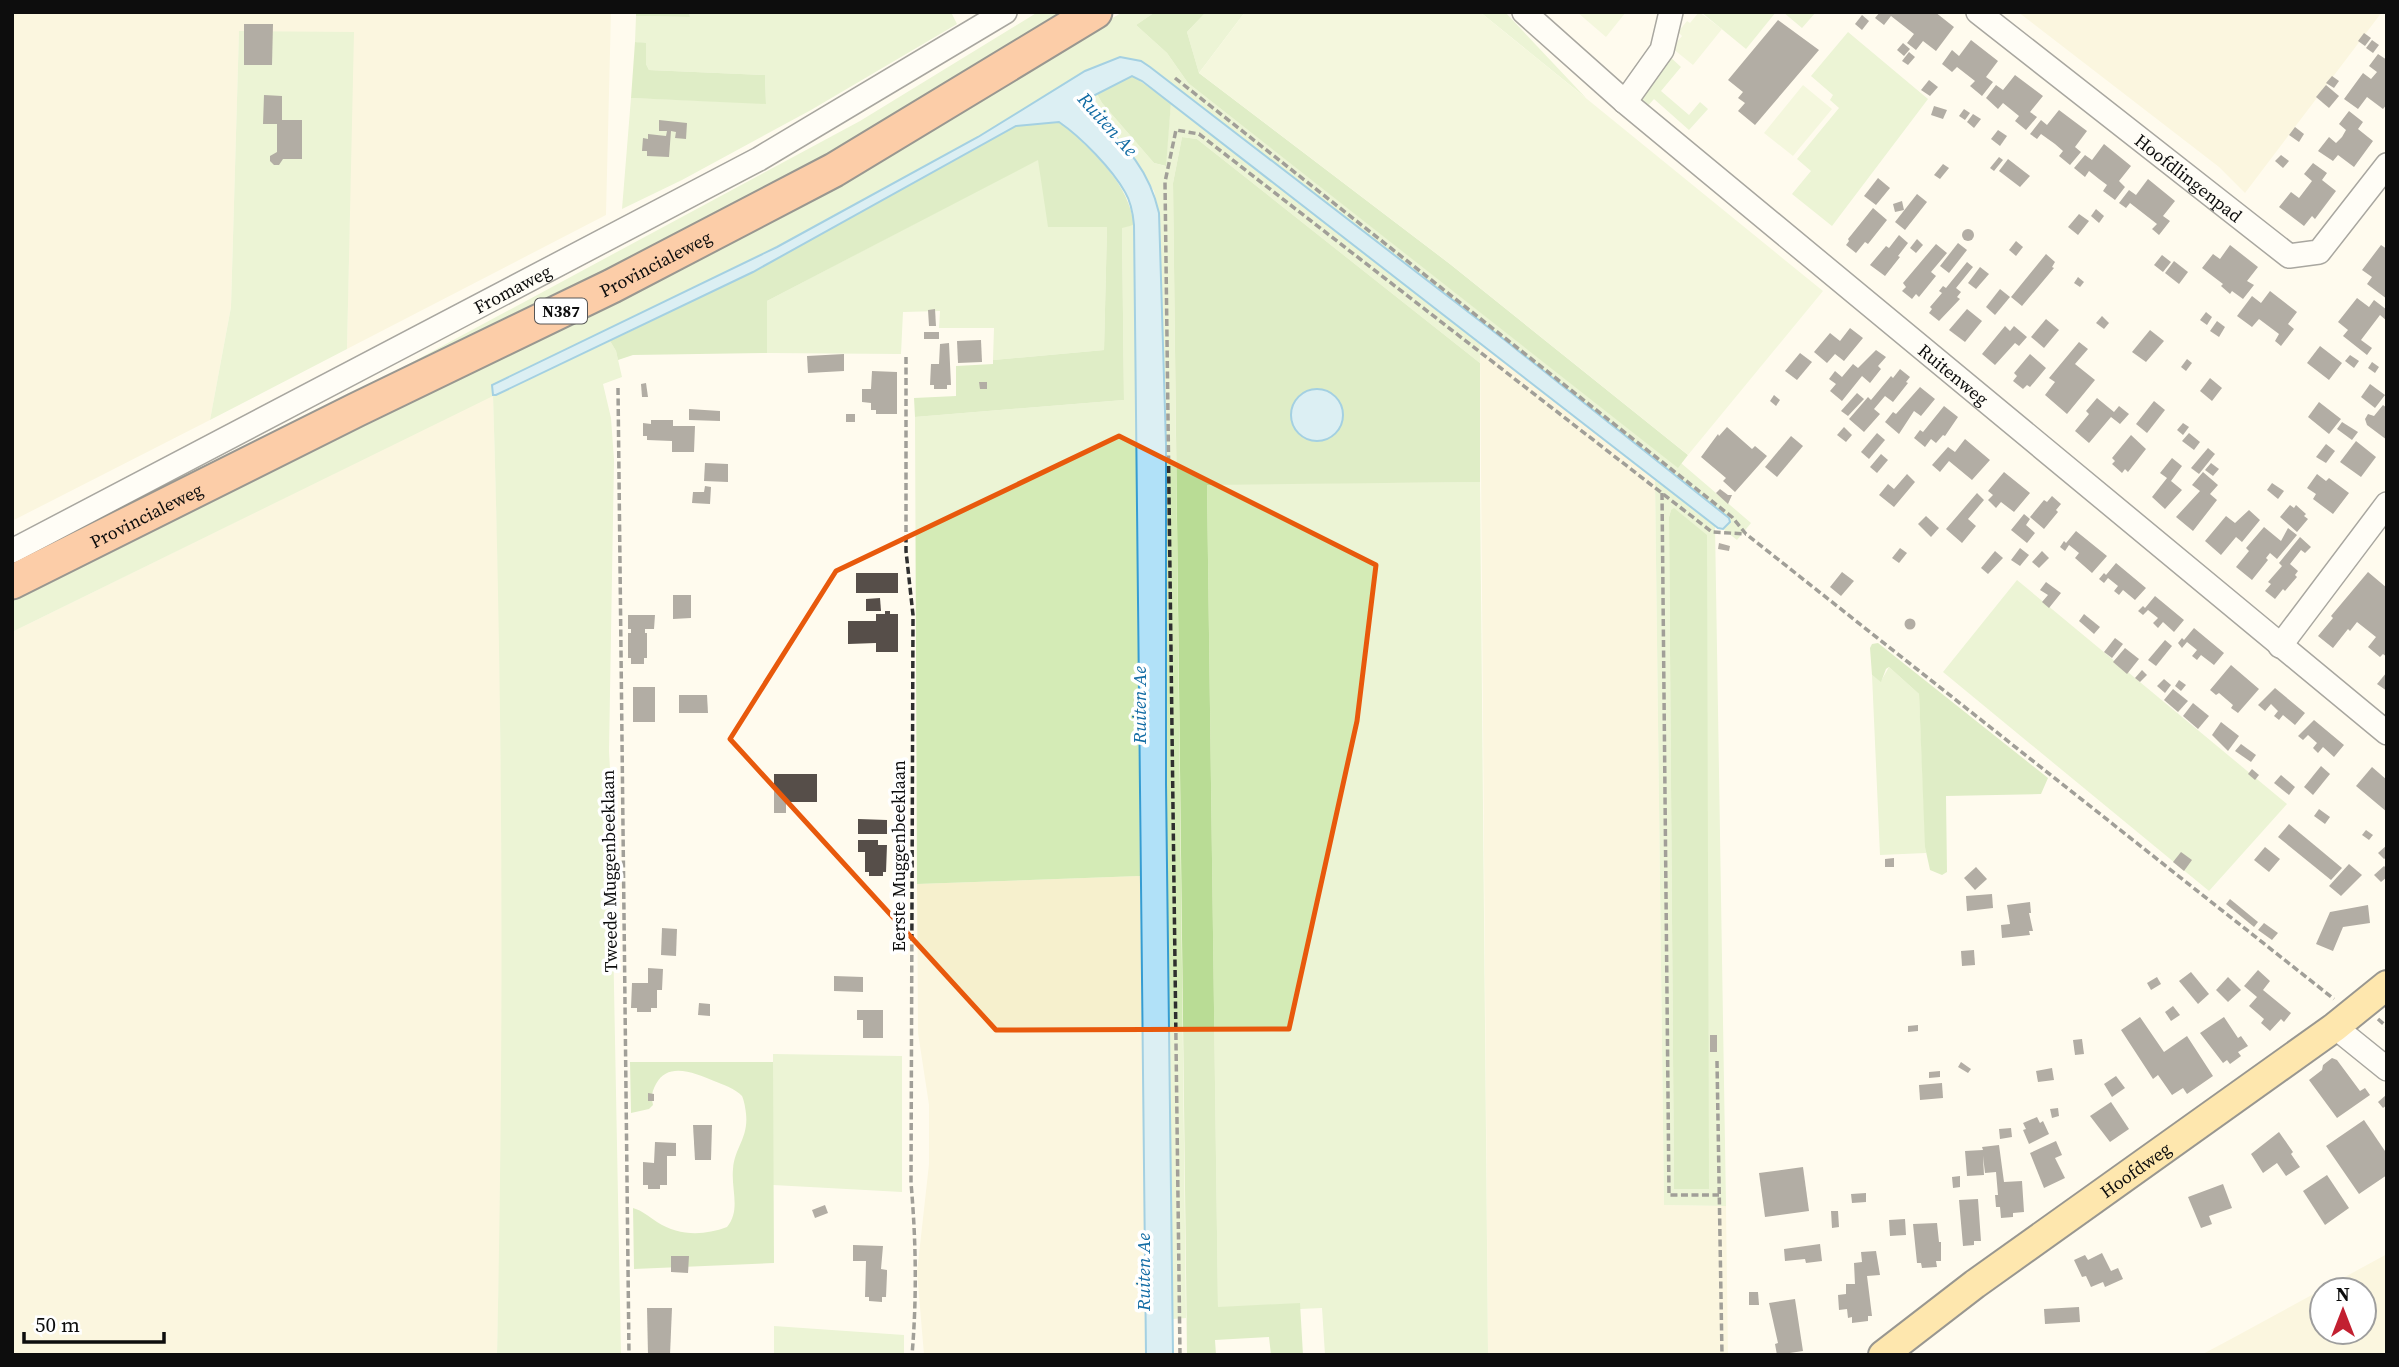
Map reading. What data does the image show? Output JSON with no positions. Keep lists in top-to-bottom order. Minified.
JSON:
{"streets":{"highway":["Provincialeweg","N387"],"main road":["Hoofdweg"],"street":["Hoofdlingenpad","Fromaweg","Ruitenweg"],"path":["Eerste Muggenbeeklaan","Tweede Muggenbeeklaan"]},"water":["Ruiten Ae"],"scale_bar":"50 m","north":"top"}
